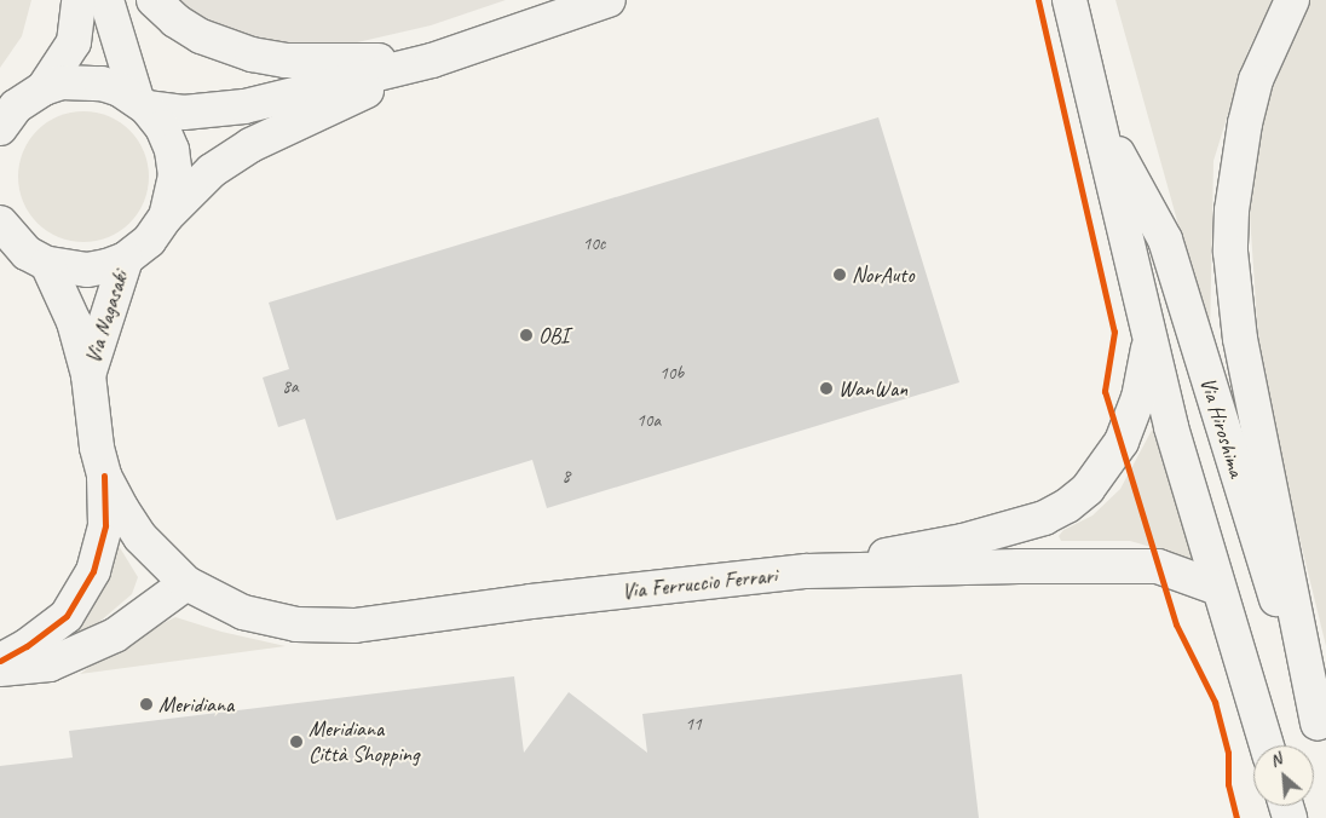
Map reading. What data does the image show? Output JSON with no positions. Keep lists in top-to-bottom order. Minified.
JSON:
{"streets":{"main road":["Via Nagasaki","Via Hiroshima","Via Ferruccio Ferrari"]},"crossings":[["Via Nagasaki","Via Ferruccio Ferrari"],["Via Hiroshima","Via Ferruccio Ferrari"]],"places":["NorAuto","OBI","WanWan","Meridiana","Meridiana Città Shopping"],"house_numbers":["10c","10b","8a","10a","8","11"],"north":"top left"}
